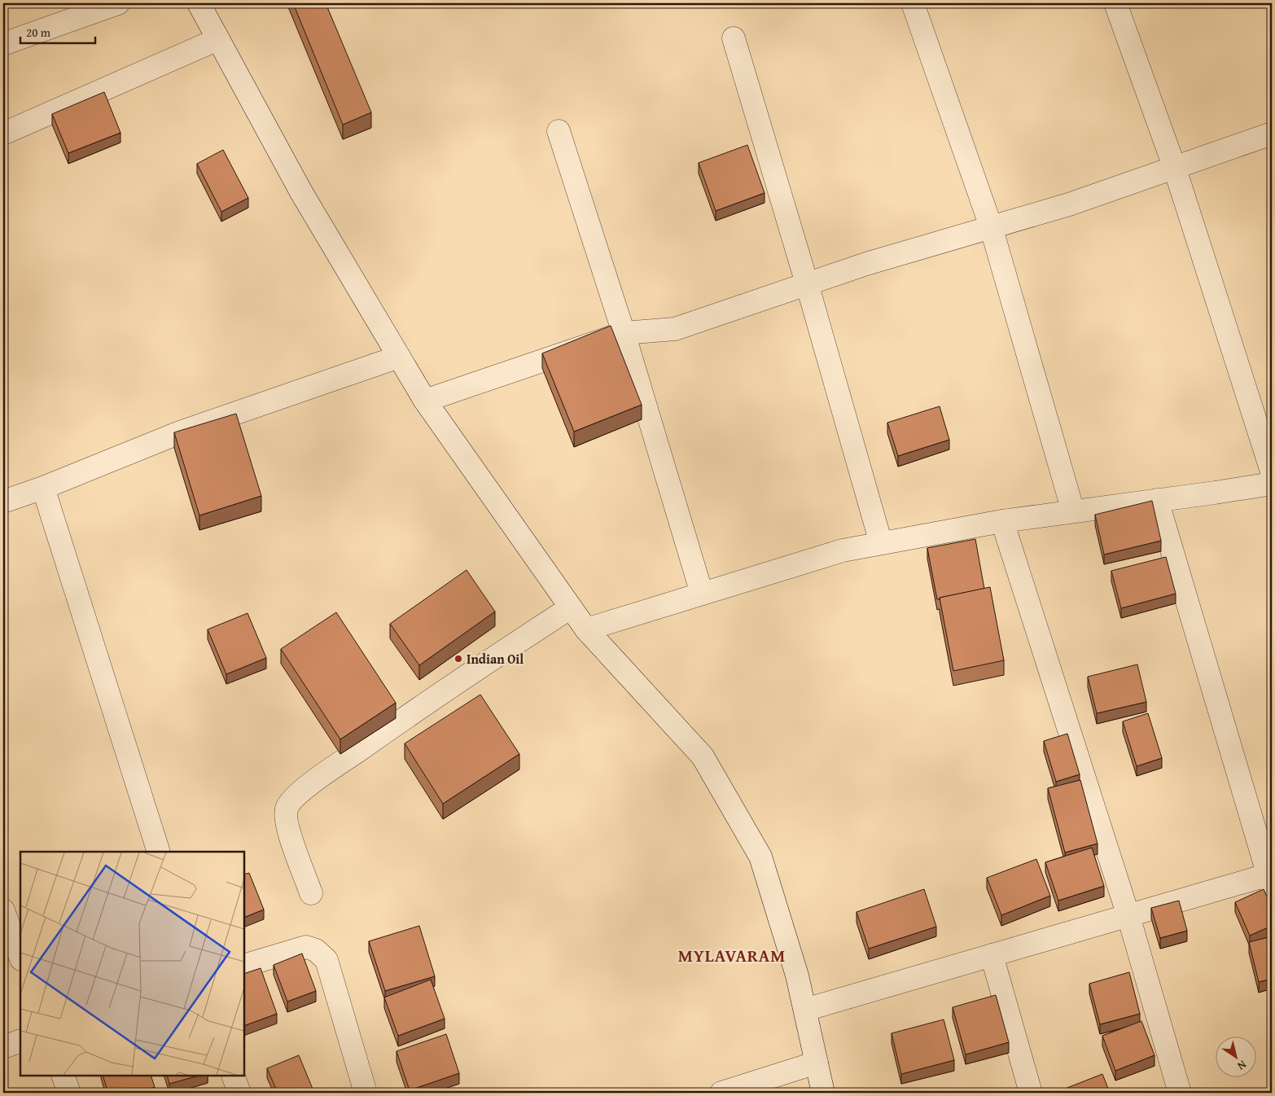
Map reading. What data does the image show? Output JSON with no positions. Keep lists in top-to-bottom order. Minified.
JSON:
{"districts":["MYLAVARAM"],"places":["Indian Oil"],"scale_bar":"20 m","north":"bottom right"}
